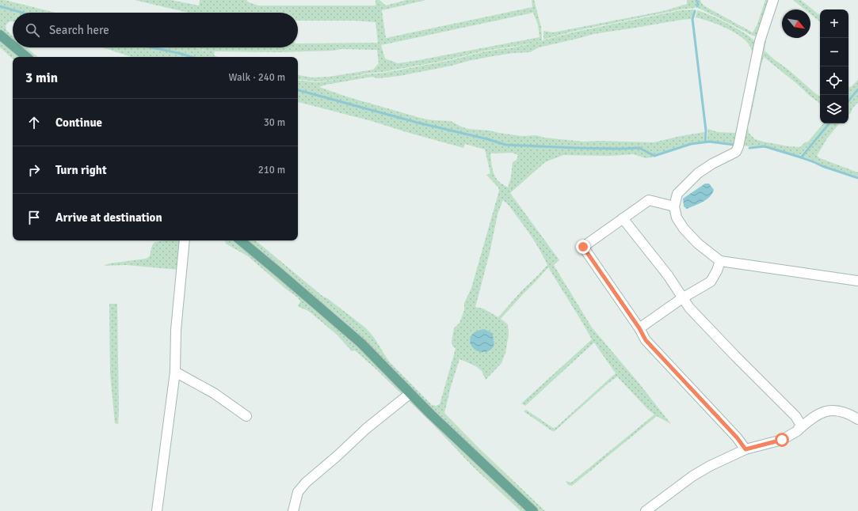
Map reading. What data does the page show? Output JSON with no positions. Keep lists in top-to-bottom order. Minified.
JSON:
{"north":"bottom right","page":{"map_buttons":["+","−"],"search":"Search here","heading":["3 min","Walk · 240 m"],"list":[["Continue","30 m"],["Turn right","210 m"],"Arrive at destination"]}}
